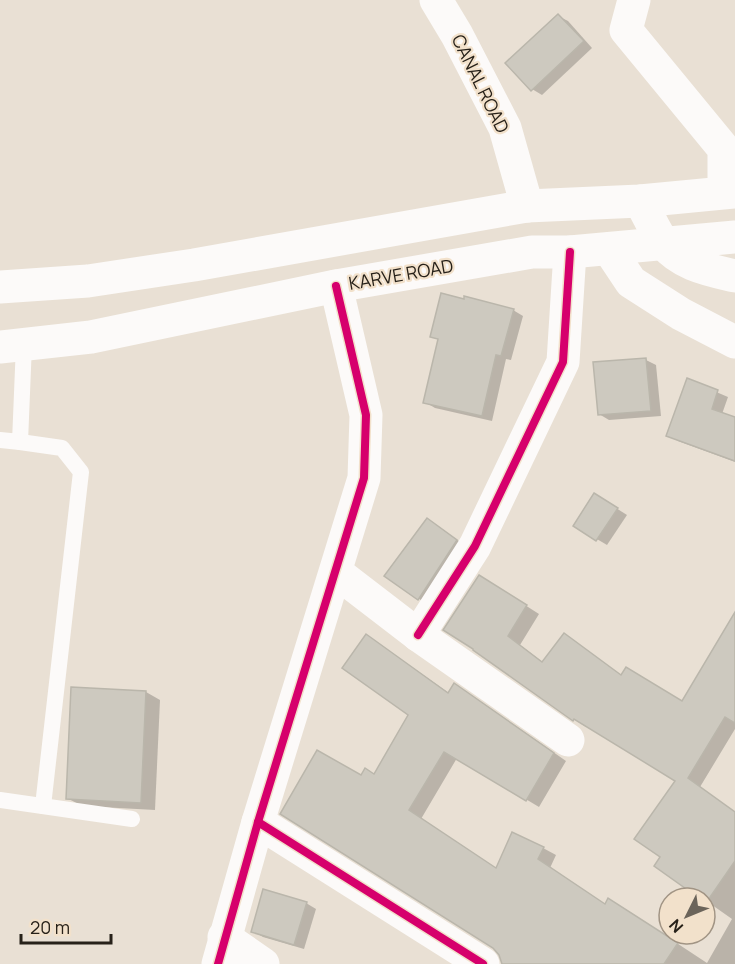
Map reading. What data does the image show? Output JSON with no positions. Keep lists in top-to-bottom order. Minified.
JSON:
{"streets":{"street":["CANAL ROAD","KARVE ROAD"]},"scale_bar":"20 m","north":"bottom left"}
